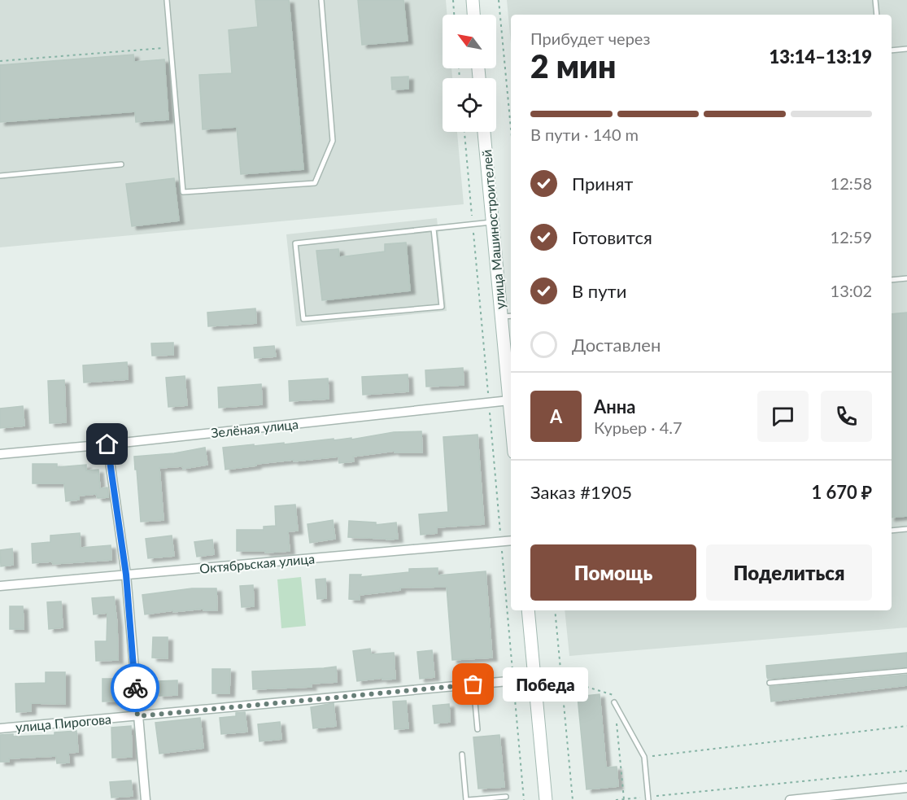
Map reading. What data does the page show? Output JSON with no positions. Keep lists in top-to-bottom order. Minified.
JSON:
{"streets":{"main road":["улица Машиностроителей"],"street":["Зелёная улица","Октябрьская улица","улица Пирогова"]},"crossings":[["улица Машиностроителей","Зелёная улица"]],"places":["Победа"],"north":"top left","page":{"heading":["2 мин","Прибудет через","13:14–13:19"],"panel":["Анна","Курьер · 4.7","Заказ #1905","1 670 ₽"],"bar":"В пути · 140 m","list":[["Принят","12:58"],["Готовится","12:59"],["В пути","13:02"],"Доставлен"],"round":"А","buttons":["Помощь","Поделиться"],"bubble":"Победа"}}
